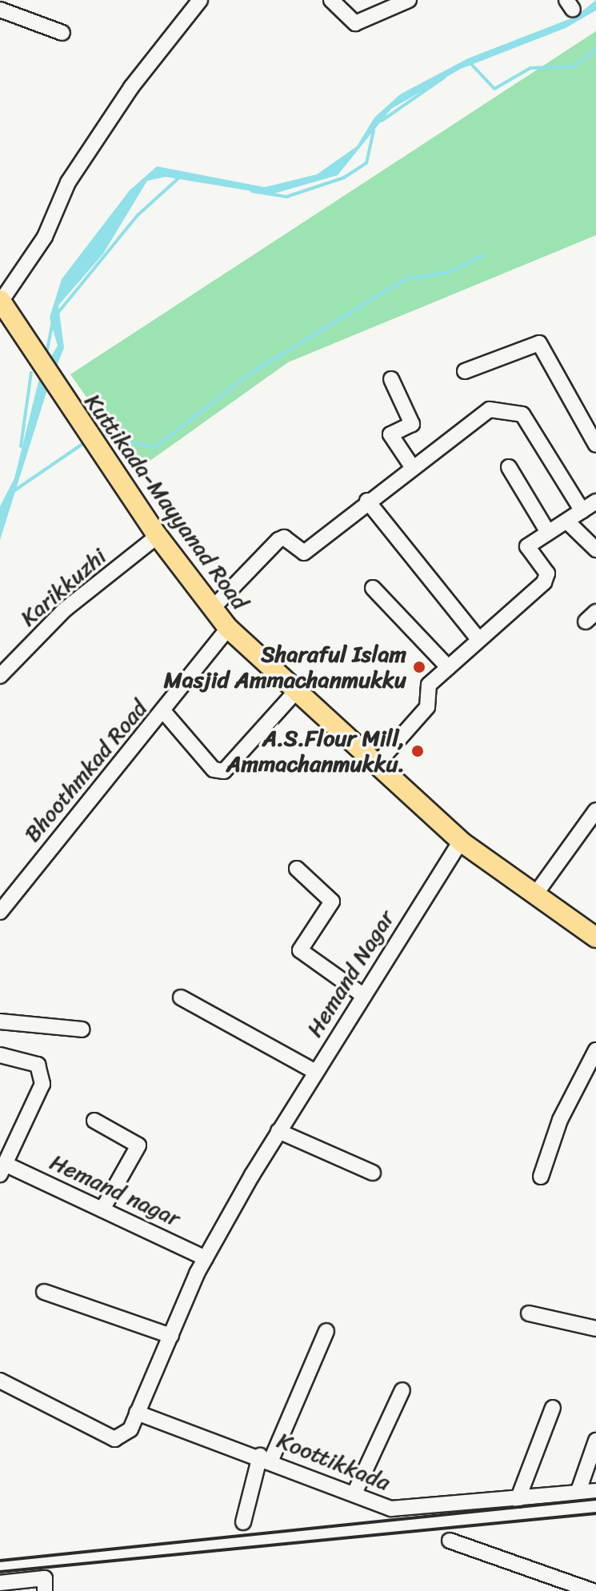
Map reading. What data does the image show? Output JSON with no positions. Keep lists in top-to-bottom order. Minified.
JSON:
{"streets":{"main road":["Kuttikada-Mayyanad Road"],"street":["Karikkuzhi","Bhoothmkad Road","Hemand Nagar","Hemand nagar","Koottikkada"]},"crossings":[["Kuttikada-Mayyanad Road","Karikkuzhi"],["Kuttikada-Mayyanad Road","Bhoothmkad Road"],["Kuttikada-Mayyanad Road","Hemand Nagar"],["Hemand Nagar","Hemand nagar"],["Hemand Nagar","Koottikkada"]],"places":["Sharaful Islam Masjid Ammachanmukku","A.S.Flour Mill, Ammachanmukku."]}
